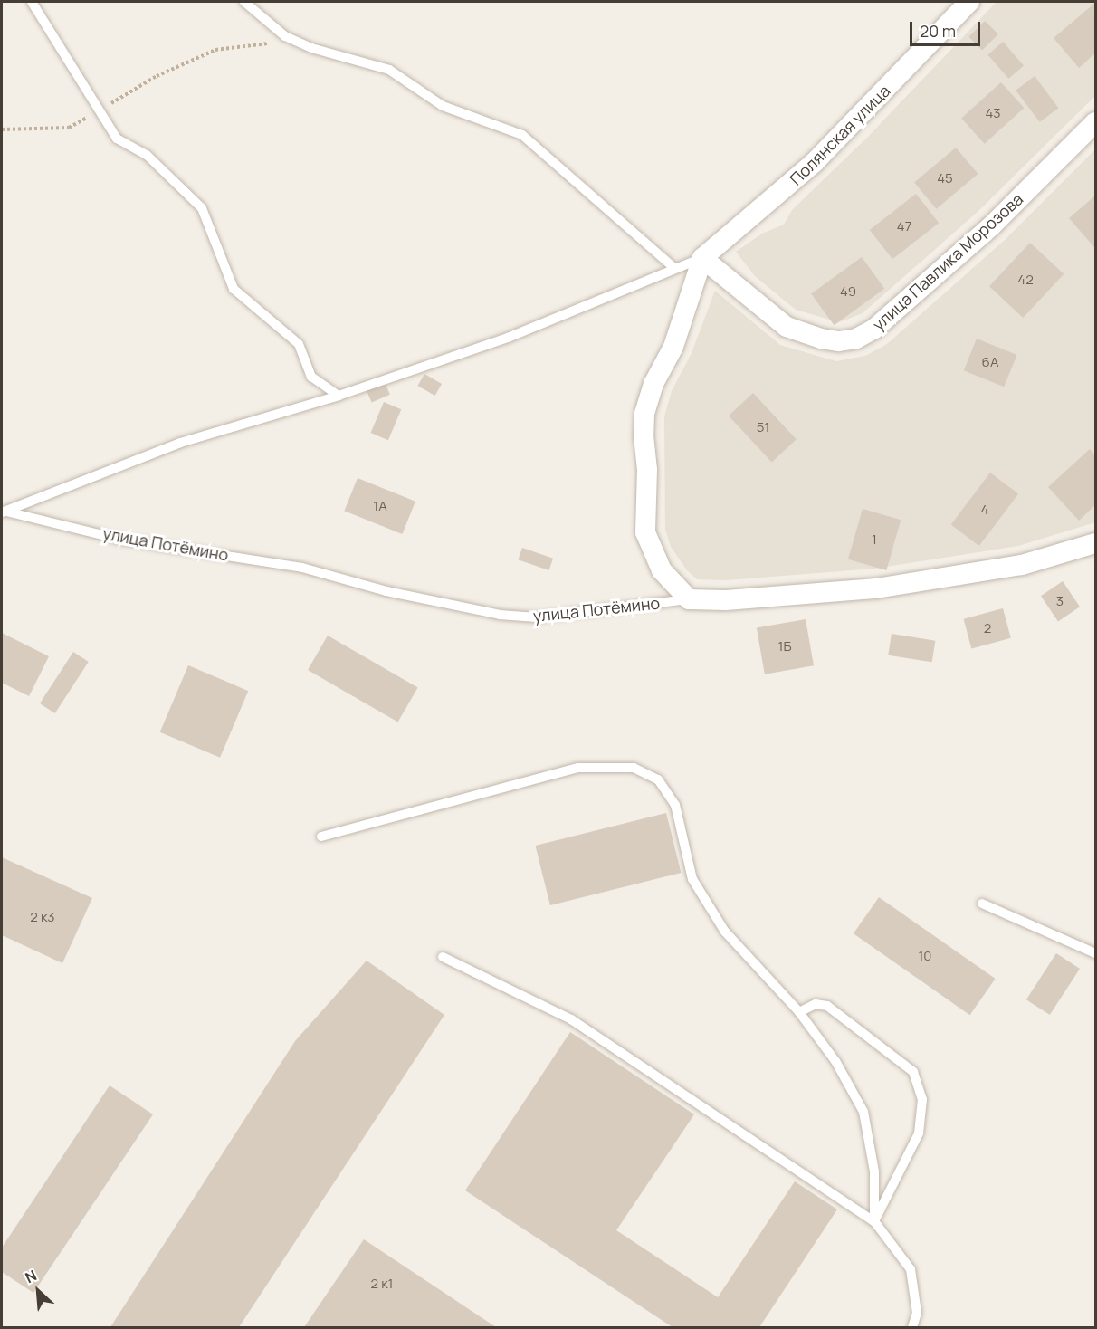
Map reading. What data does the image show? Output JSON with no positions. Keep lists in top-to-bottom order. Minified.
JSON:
{"streets":{"street":["Полянская улица","улица Павлика Морозова","улица Потёмино"]},"crossings":[["Полянская улица","улица Павлика Морозова"]],"house_numbers":["43","45","47","42","49","6А","51","1А","4","1","3","2","1Б","2 к3","10","2 к1"],"scale_bar":"20 m","north":"top left"}
